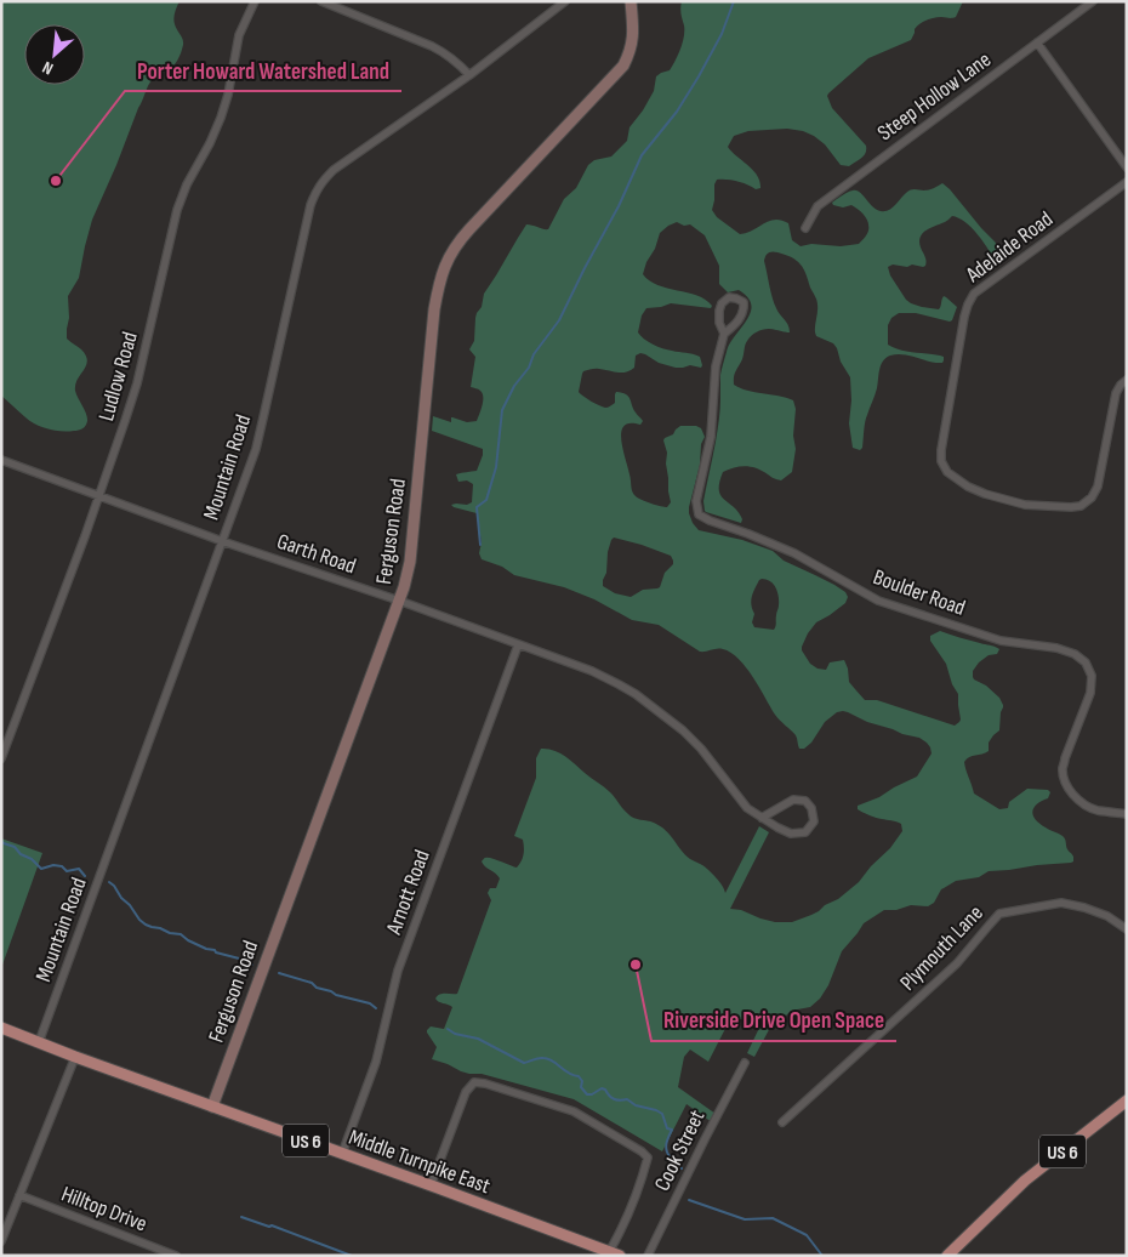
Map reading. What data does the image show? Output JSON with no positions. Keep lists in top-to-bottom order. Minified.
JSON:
{"streets":{"main road":["US 6","Middle Turnpike East"],"street":["Steep Hollow Lane","Adelaide Road","Ludlow Road","Mountain Road","Ferguson Road","Garth Road","Boulder Road","Arnott Road","Plymouth Lane","Cook Street","Hilltop Drive"]},"crossings":[["Ludlow Road","Garth Road"],["Mountain Road","Garth Road"],["Mountain Road","Middle Turnpike East"],["Ferguson Road","Garth Road"],["Ferguson Road","Middle Turnpike East"],["Garth Road","Arnott Road"],["Arnott Road","Middle Turnpike East"]],"places":["Porter Howard Watershed Land","Riverside Drive Open Space"],"north":"bottom left"}
